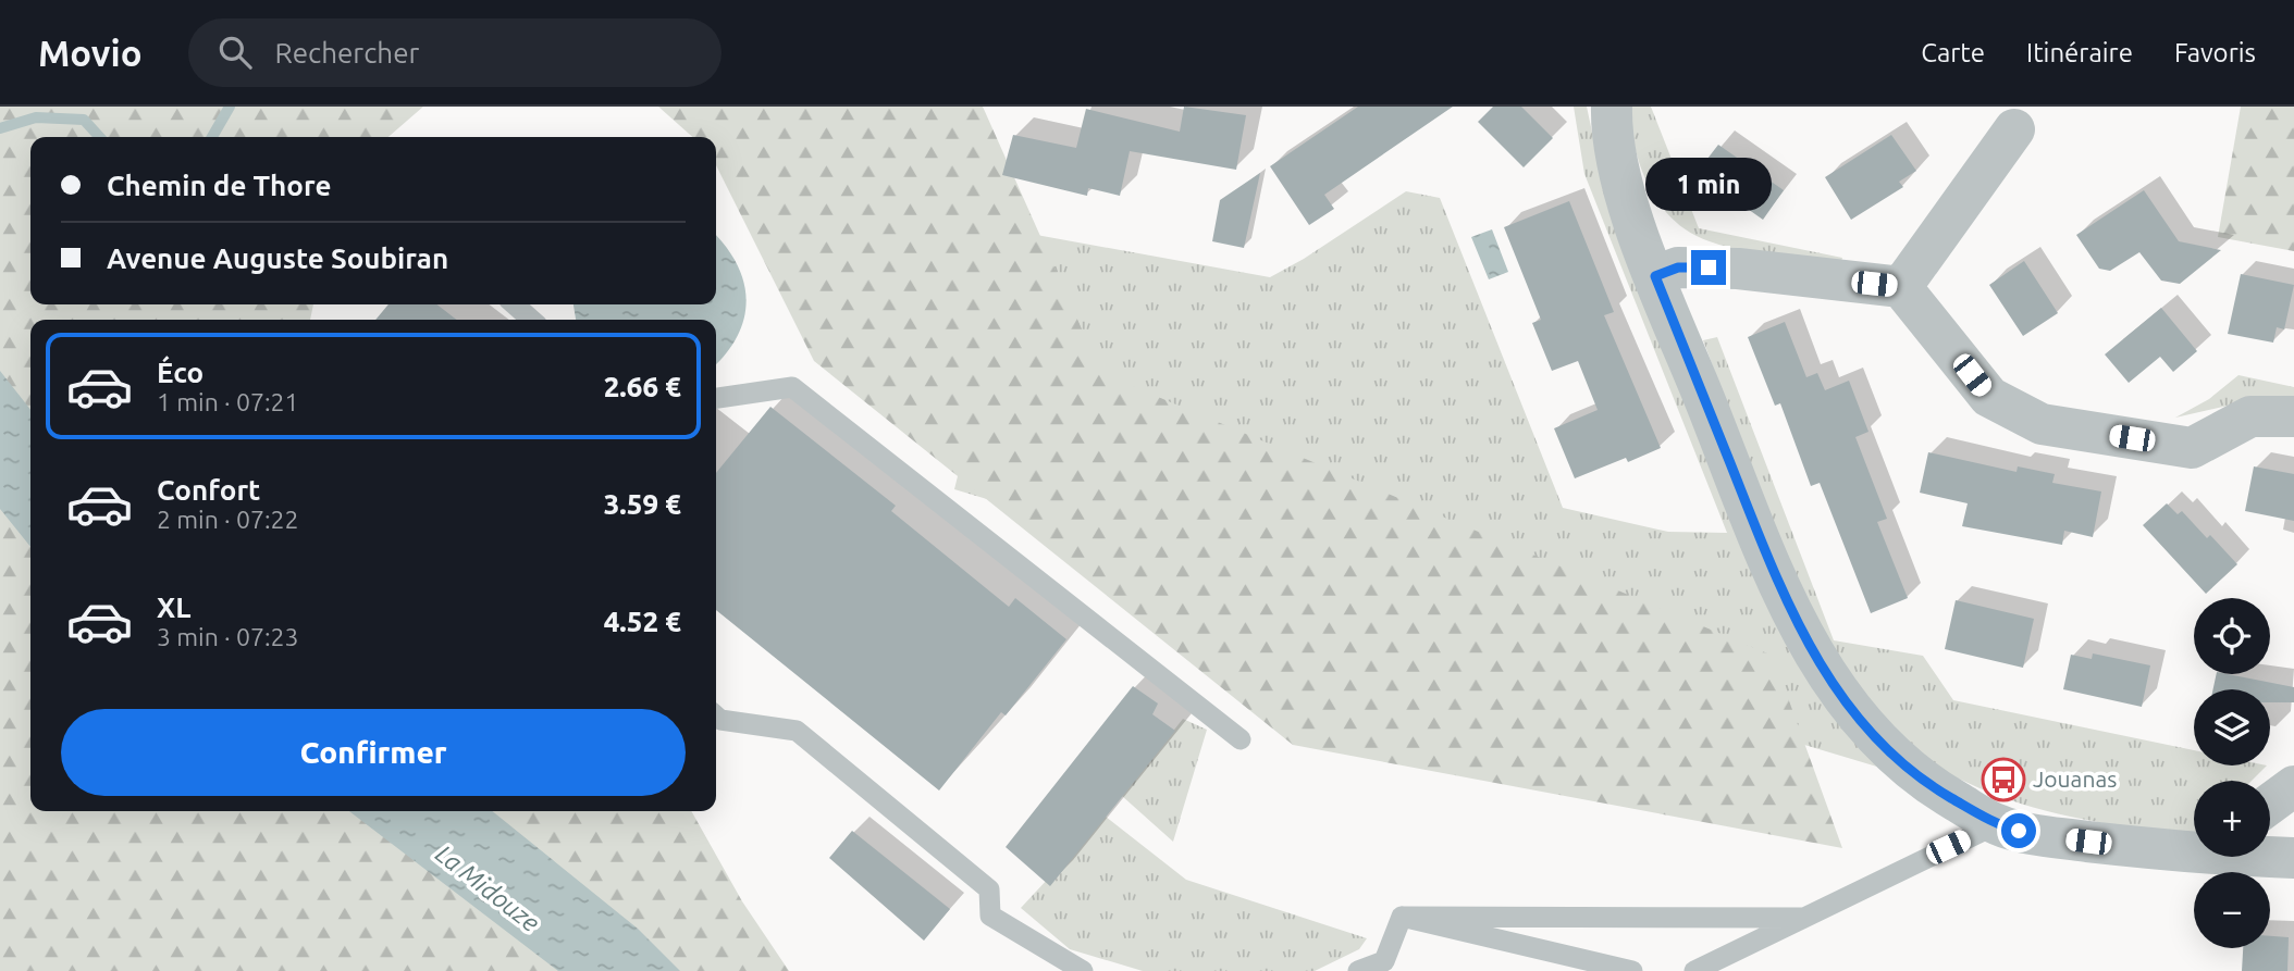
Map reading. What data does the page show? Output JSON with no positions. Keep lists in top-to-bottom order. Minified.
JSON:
{"water":["La Midouze"],"places":{"bus stop":["Jouanas"]},"page":{"header":"Movio","search":"Rechercher","nav":["Carte","Itinéraire","Favoris"],"banner":["Chemin de Thore","Avenue Auguste Soubiran"],"bubble":"1 min","list":[{"name":"Éco","note":"1 min · 07:21","value":"2.66 €"},{"name":"Confort","note":"2 min · 07:22","value":"3.59 €"},{"name":"XL","note":"3 min · 07:23","value":"4.52 €"}],"map_buttons":["+","−"],"buttons":"Confirmer"}}
